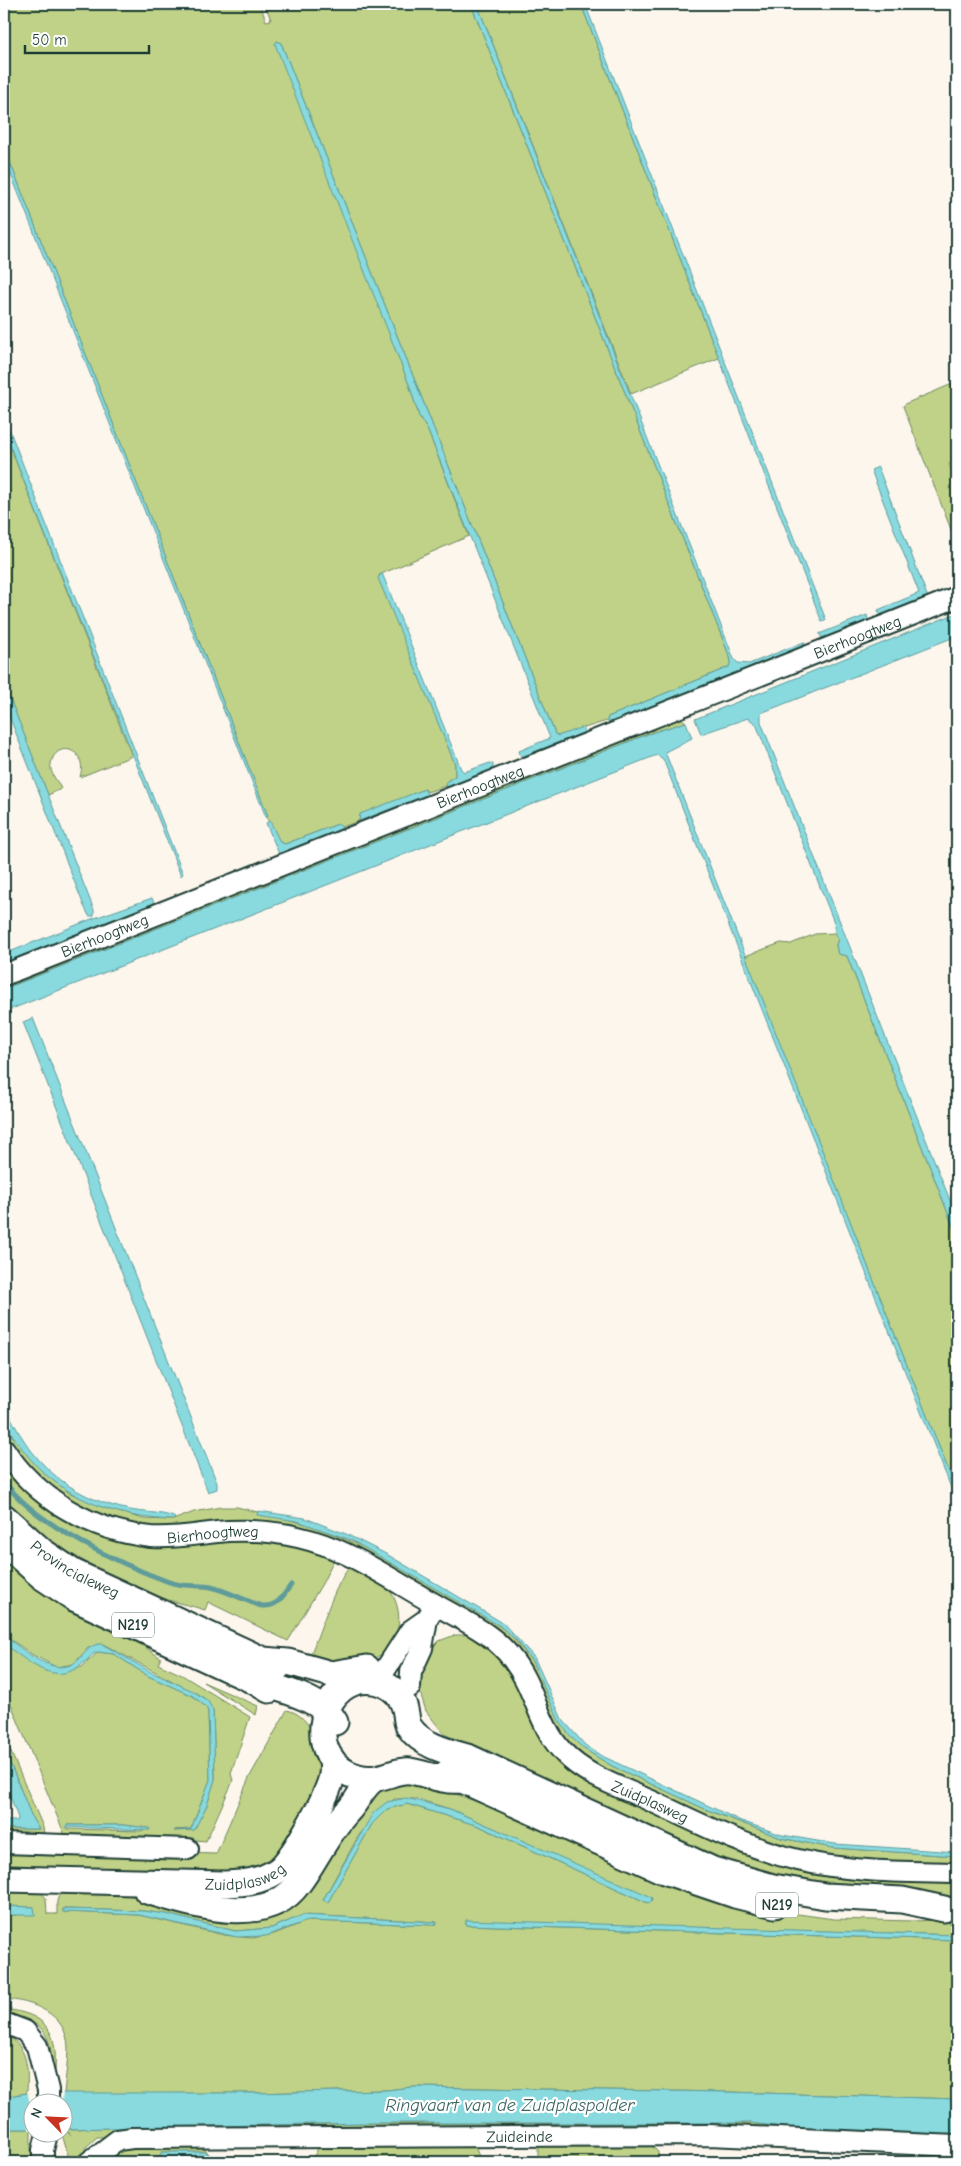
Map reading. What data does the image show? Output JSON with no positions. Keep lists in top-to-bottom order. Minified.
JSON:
{"streets":{"main road":["Provincialeweg","N219","Zuidplasweg"],"street":["Bierhoogtweg","Zuideinde"]},"crossings":[["Bierhoogtweg","Zuidplasweg"],["Provincialeweg","N219"],["N219","Zuidplasweg"]],"water":["Ringvaart van de Zuidplaspolder"],"scale_bar":"50 m","north":"top left"}
